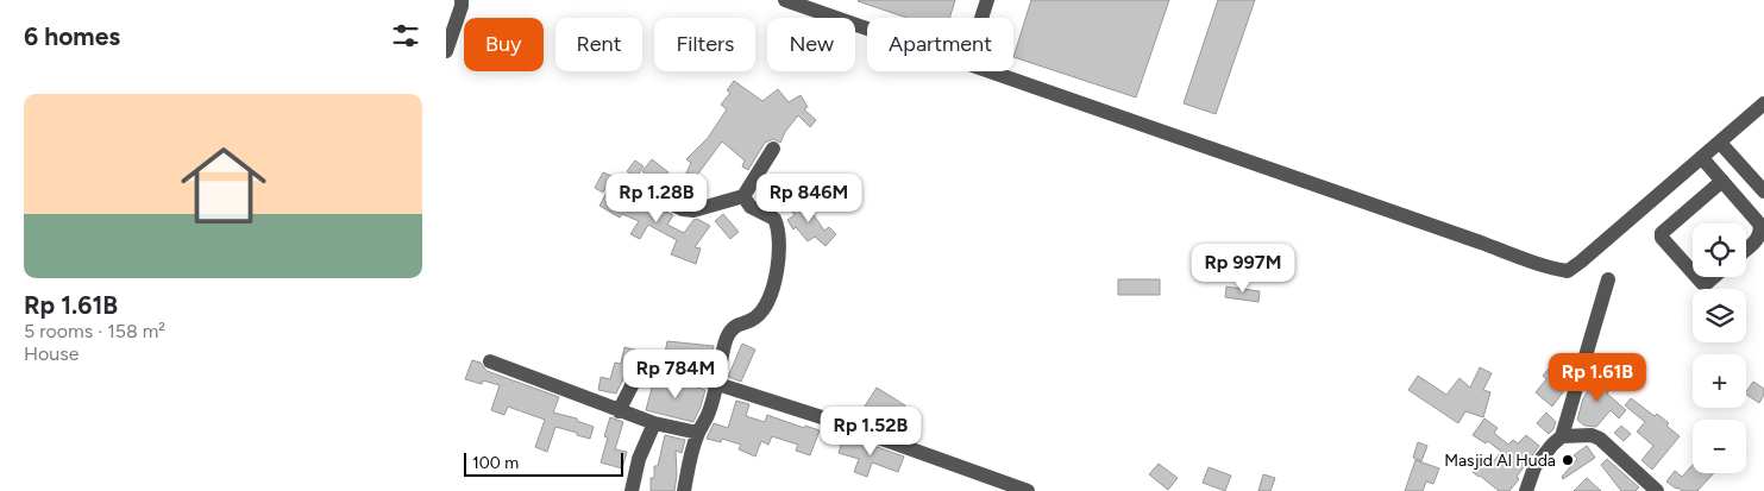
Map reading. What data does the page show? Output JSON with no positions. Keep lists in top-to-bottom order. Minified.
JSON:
{"places":["Masjid Al Huda"],"scale_bar":"100 m","page":{"heading":"6 homes","chip":["Buy","Rent","Filters","New","Apartment"],"list":[{"name":"Rp 1.61B","note":"5 rooms · 158 m² · House"}],"price":["Rp 1.28B","Rp 846M","Rp 997M","Rp 784M","Rp 1.61B","Rp 1.52B"],"map_buttons":["+","−"],"scale":"100 m"}}
